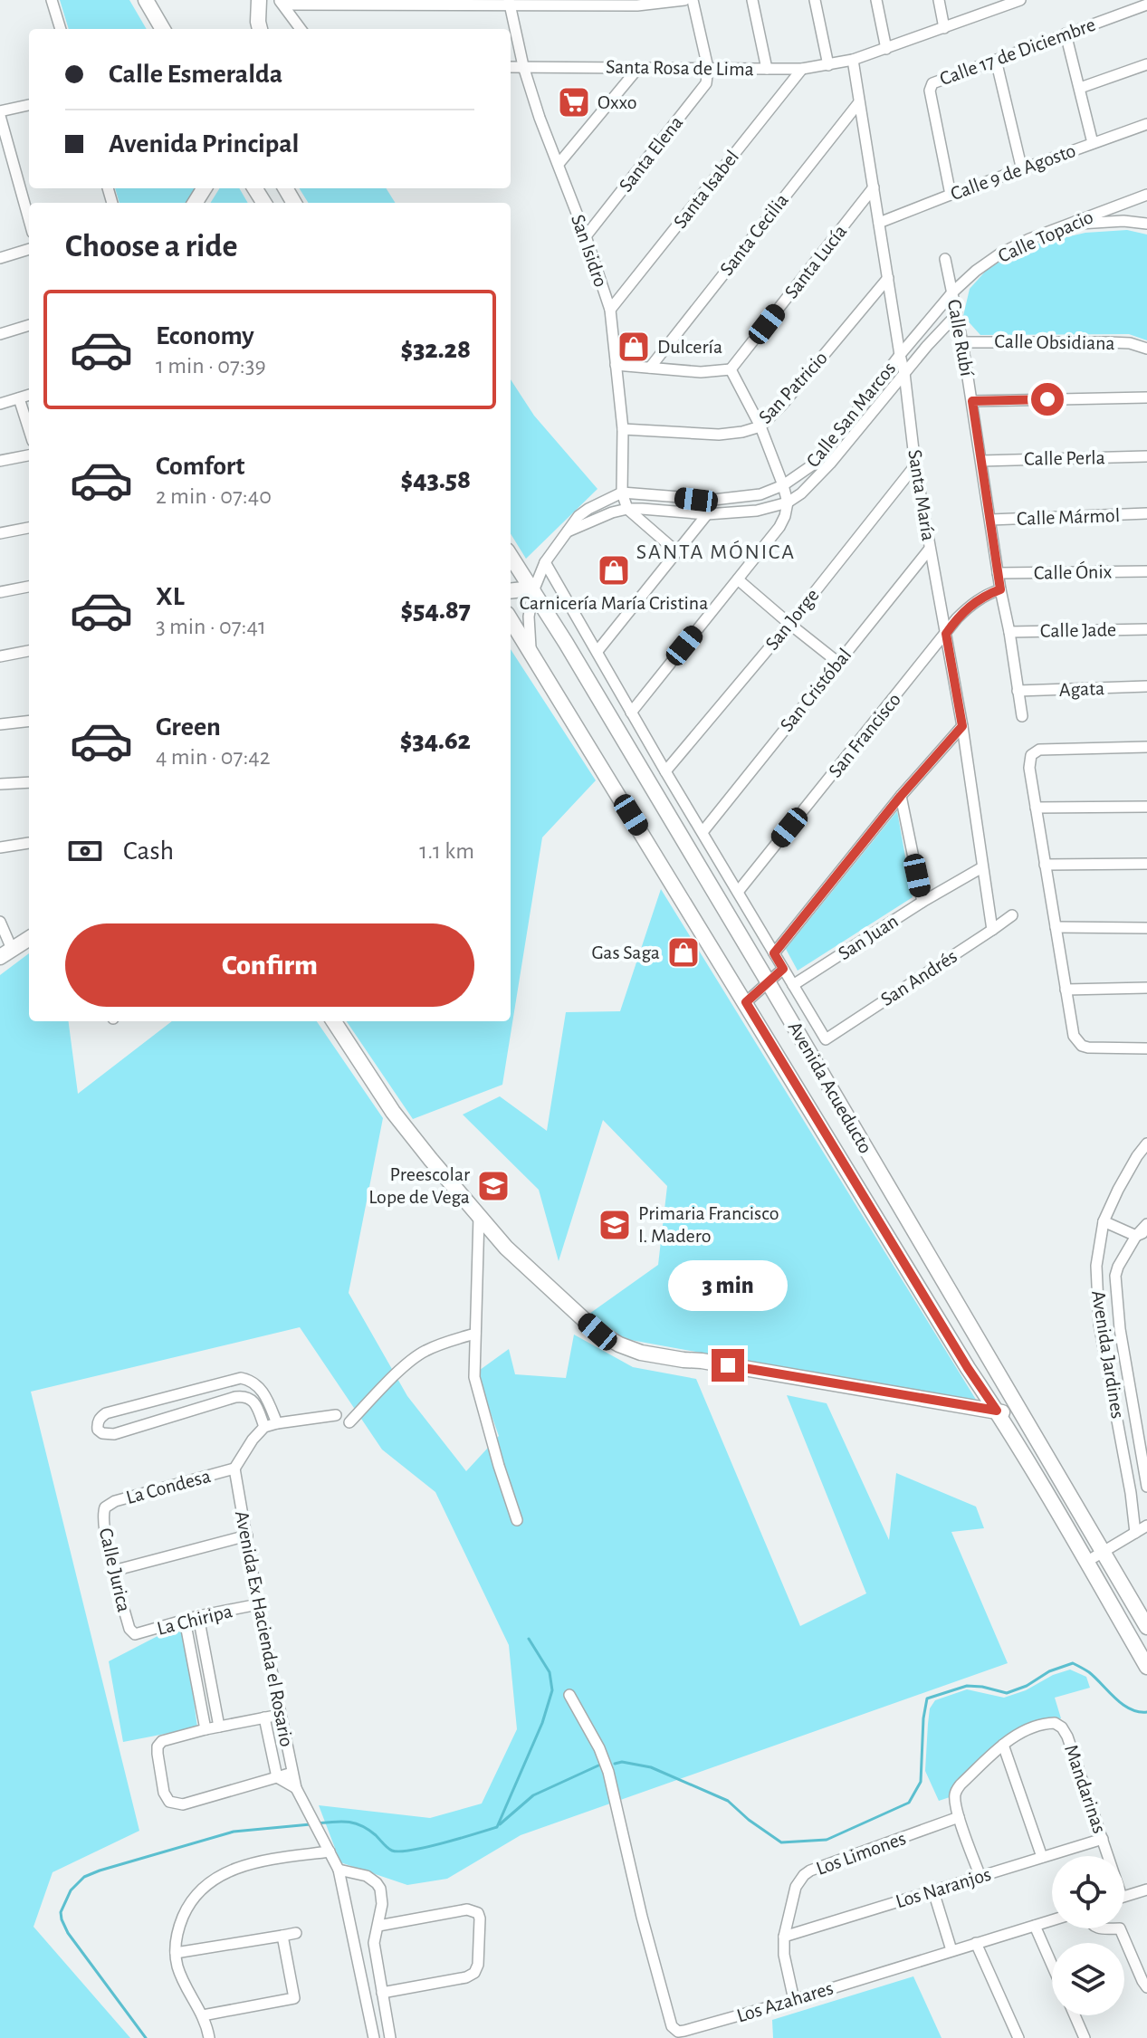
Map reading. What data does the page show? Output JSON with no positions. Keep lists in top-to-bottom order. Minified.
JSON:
{"streets":{"street":["Calle 17 de Diciembre","Santa Rosa de Lima","Santa Elena","Calle 9 de Agosto","Santa Isabel","Santa Cecilia","Calle Topacio","San Isidro","Santa Lucía","Calle Rubí","Calle Obsidiana","San Patricio","Calle San Marcos","Calle Perla","Santa María","Calle Mármol","Calle Ónix","San Jorge","Calle Jade","Agata","San Cristóbal","San Francisco","San Juan","San Andrés","Avenida Acueducto","Avenida Jardines","La Condesa","Calle Jurica","La Chiripa","Avenida Ex Hacienda el Rosario","Mandarinas","Los Limones","Los Naranjos","Los Azahares"]},"crossings":[["Calle 17 de Diciembre","Calle 9 de Agosto"],["Santa Rosa de Lima","Santa Elena"],["Santa Rosa de Lima","Santa Isabel"],["Santa Rosa de Lima","San Isidro"],["Santa Rosa de Lima","Santa María"],["Santa Elena","San Isidro"],["Calle 9 de Agosto","Santa María"],["Santa Isabel","San Isidro"],["Santa Cecilia","Santa María"],["Calle Topacio","Calle Rubí"],["Calle Topacio","Calle San Marcos"],["San Isidro","San Patricio"],["San Isidro","Calle San Marcos"],["Santa Lucía","Santa María"],["Calle Rubí","Calle Obsidiana"],["Calle Rubí","Calle San Marcos"],["Calle Rubí","Calle Perla"],["Calle Rubí","Calle Mármol"],["Calle Rubí","Calle Ónix"],["Calle Rubí","Calle Jade"],["Calle Rubí","Agata"],["Calle Rubí","San Francisco"],["San Patricio","Santa María"],["Calle San Marcos","Santa María"],["Santa María","San Jorge"],["Santa María","San Cristóbal"],["Santa María","San Francisco"],["Santa María","San Juan"],["Santa María","San Andrés"],["San Juan","San Andrés"],["La Condesa","Calle Jurica"],["La Condesa","Avenida Ex Hacienda el Rosario"],["Calle Jurica","La Chiripa"],["La Chiripa","Avenida Ex Hacienda el Rosario"],["Mandarinas","Los Naranjos"],["Los Limones","Los Naranjos"],["Los Limones","Los Azahares"]],"districts":["SANTA MÓNICA"],"places":{"supermarket":["Oxxo"],"shop":["Dulcería","Carnicería María Cristina","Gas Saga"],"school or university":["Preescolar Lope de Vega","Primaria Francisco I. Madero"]},"page":{"banner":["Calle Esmeralda","Avenida Principal"],"heading":"Choose a ride","list":[{"name":"Economy","note":"1 min · 07:39","value":"$32.28"},{"name":"Comfort","note":"2 min · 07:40","value":"$43.58"},{"name":"XL","note":"3 min · 07:41","value":"$54.87"},{"name":"Green","note":"4 min · 07:42","value":"$34.62"}],"pay":["Cash","1.1 km"],"buttons":"Confirm","bubble":"3 min"}}
